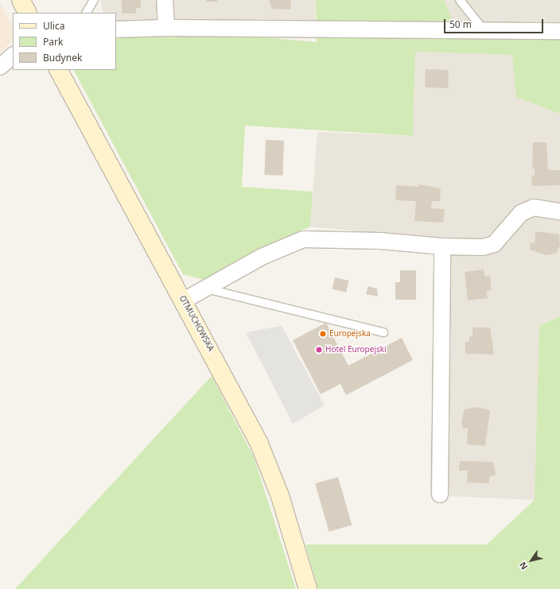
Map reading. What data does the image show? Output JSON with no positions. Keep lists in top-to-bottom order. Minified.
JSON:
{"streets":{"main road":["OTMUCHOWSKA"]},"places":["Europejska","Hotel Europejski"],"legend":["Ulica","Park","Budynek"],"scale_bar":"50 m","north":"bottom left"}
